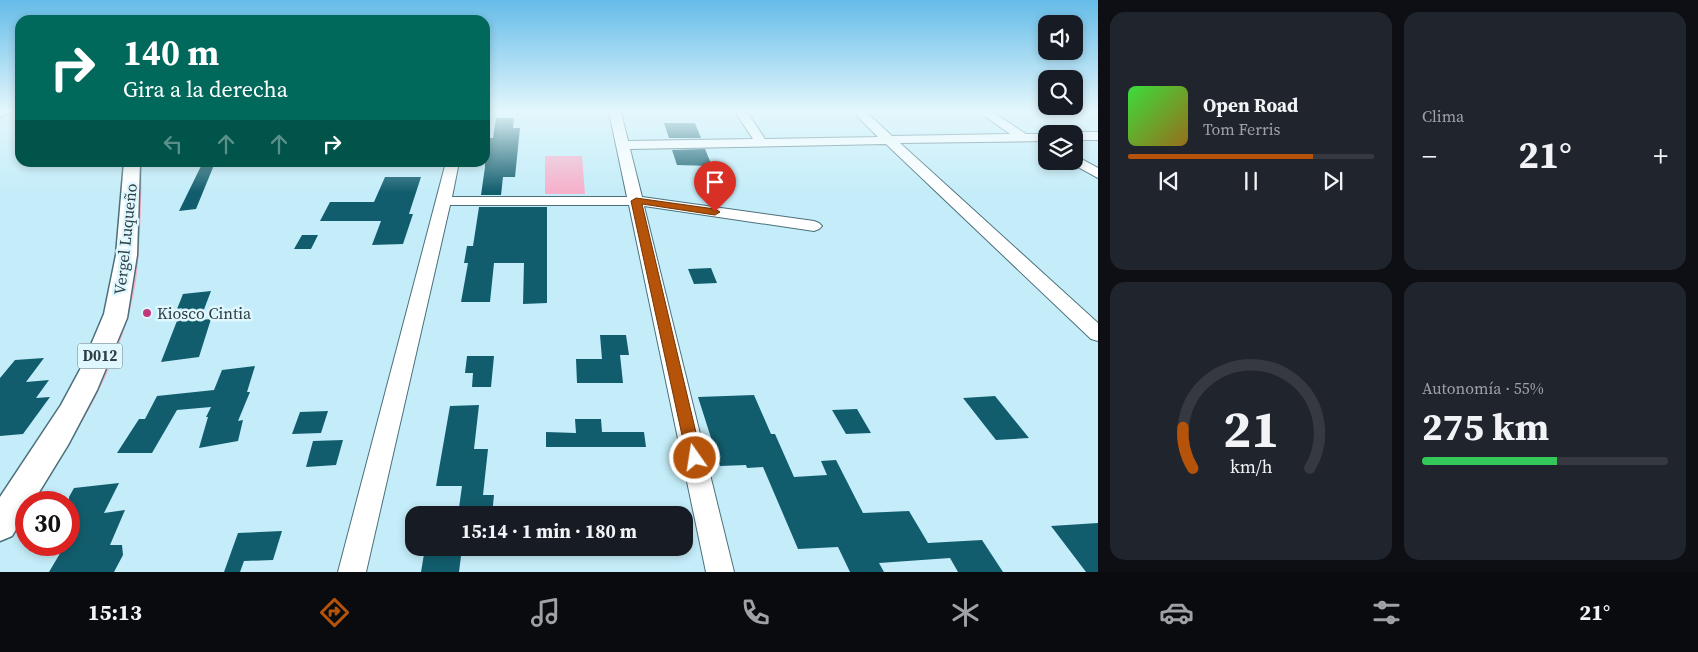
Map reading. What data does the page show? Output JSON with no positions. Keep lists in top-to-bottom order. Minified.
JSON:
{"streets":{"main road":["Vergel Luqueño","D012"]},"places":["Kiosco Cintia"],"page":{"tile":["Clima",["Autonomía · 55%","275 km"]],"turn":["140 m","Gira a la derecha"],"song":["Open Road","Tom Ferris"],"heat":["−","21°","+"],"limit":"30","trip":"15:14 · 1 min · 180 m","tabs":["15:13","21°"],"gauge":["21","km/h"]}}
